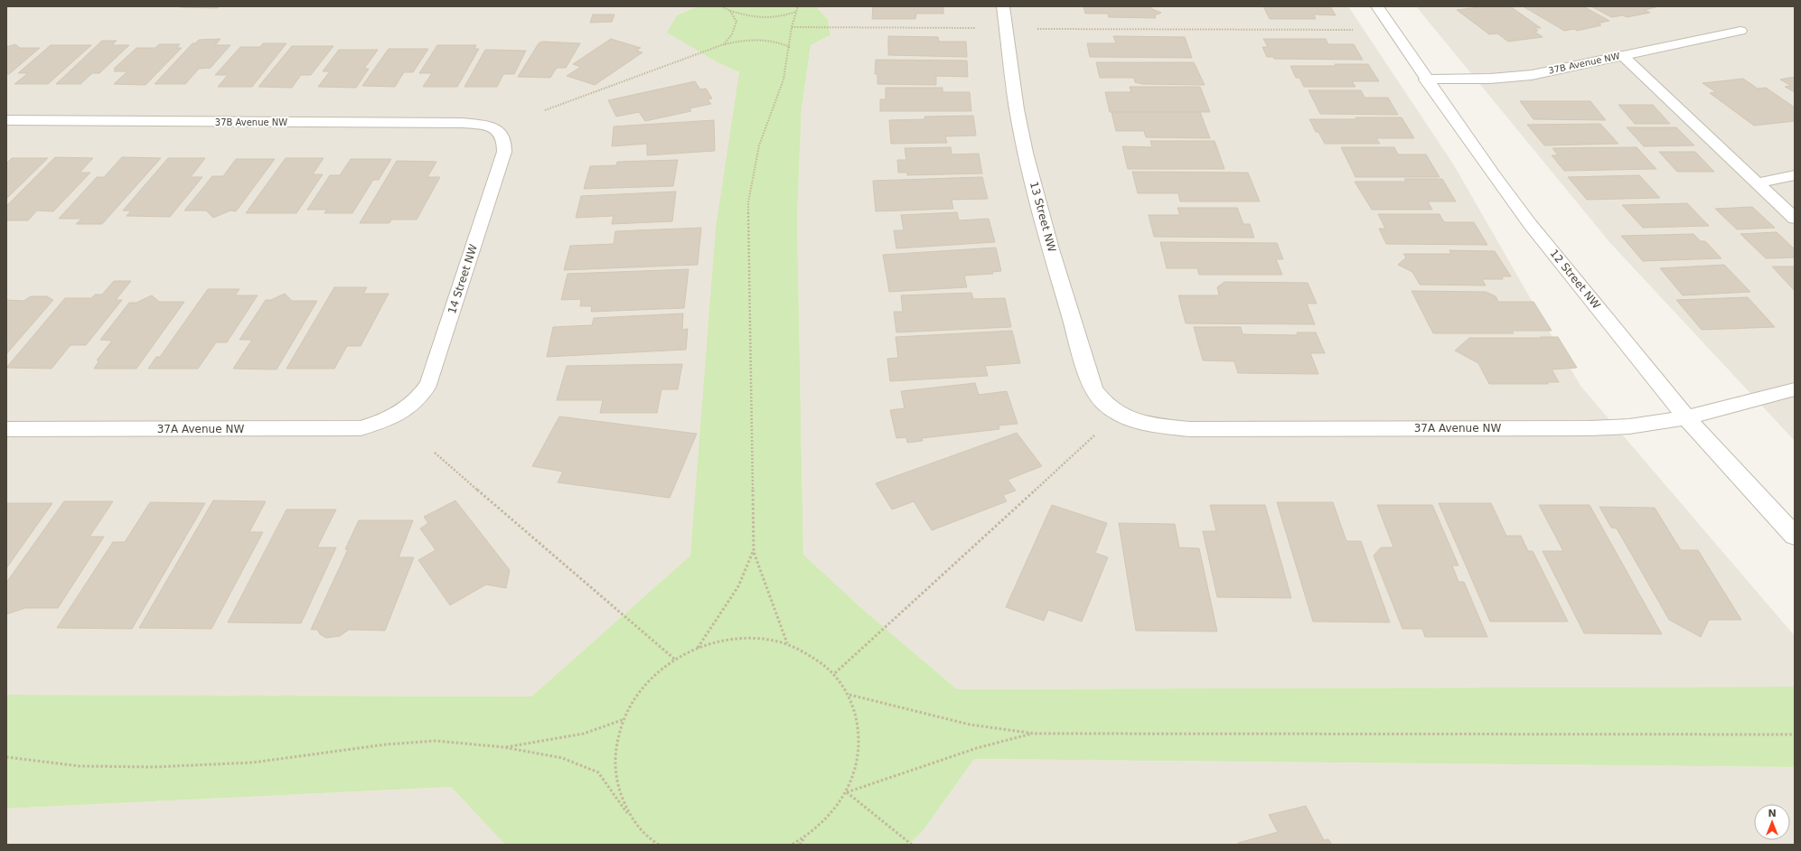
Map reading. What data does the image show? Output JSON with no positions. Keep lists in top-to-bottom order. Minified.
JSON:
{"streets":{"street":["37B Avenue NW","13 Street NW","14 Street NW","12 Street NW","37A Avenue NW"]},"crossings":[["37B Avenue NW","14 Street NW"],["37B Avenue NW","12 Street NW"],["13 Street NW","37A Avenue NW"],["14 Street NW","37A Avenue NW"],["12 Street NW","37A Avenue NW"]],"north":"top"}
